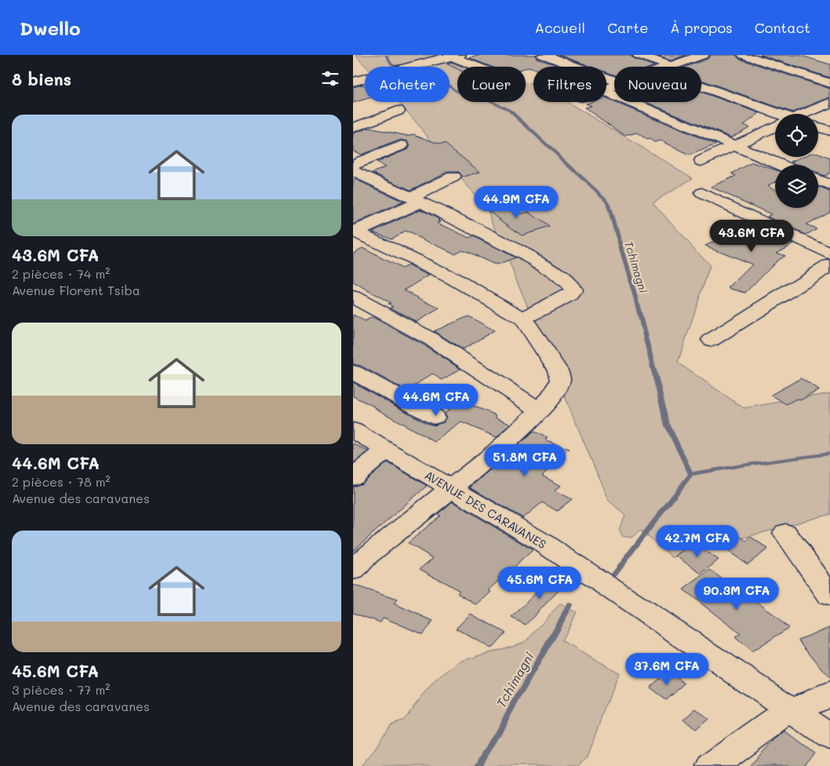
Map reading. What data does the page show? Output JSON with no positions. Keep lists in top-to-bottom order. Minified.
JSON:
{"streets":{"street":["AVENUE DES CARAVANES"]},"water":["Tchimagni"],"page":{"header":"Dwello","nav":["Accueil","Carte","À propos","Contact"],"heading":"8 biens","chip":["Acheter","Louer","Filtres","Nouveau"],"list":[{"name":"43.6M CFA","note":"2 pièces · 74 m² · Avenue Florent Tsiba"},{"name":"44.6M CFA","note":"2 pièces · 78 m² · Avenue des caravanes"},{"name":"45.6M CFA","note":"3 pièces · 77 m² · Avenue des caravanes"}],"price":["44.9M CFA","43.6M CFA","44.6M CFA","51.8M CFA","42.7M CFA","45.6M CFA","90.3M CFA","37.6M CFA"]}}
